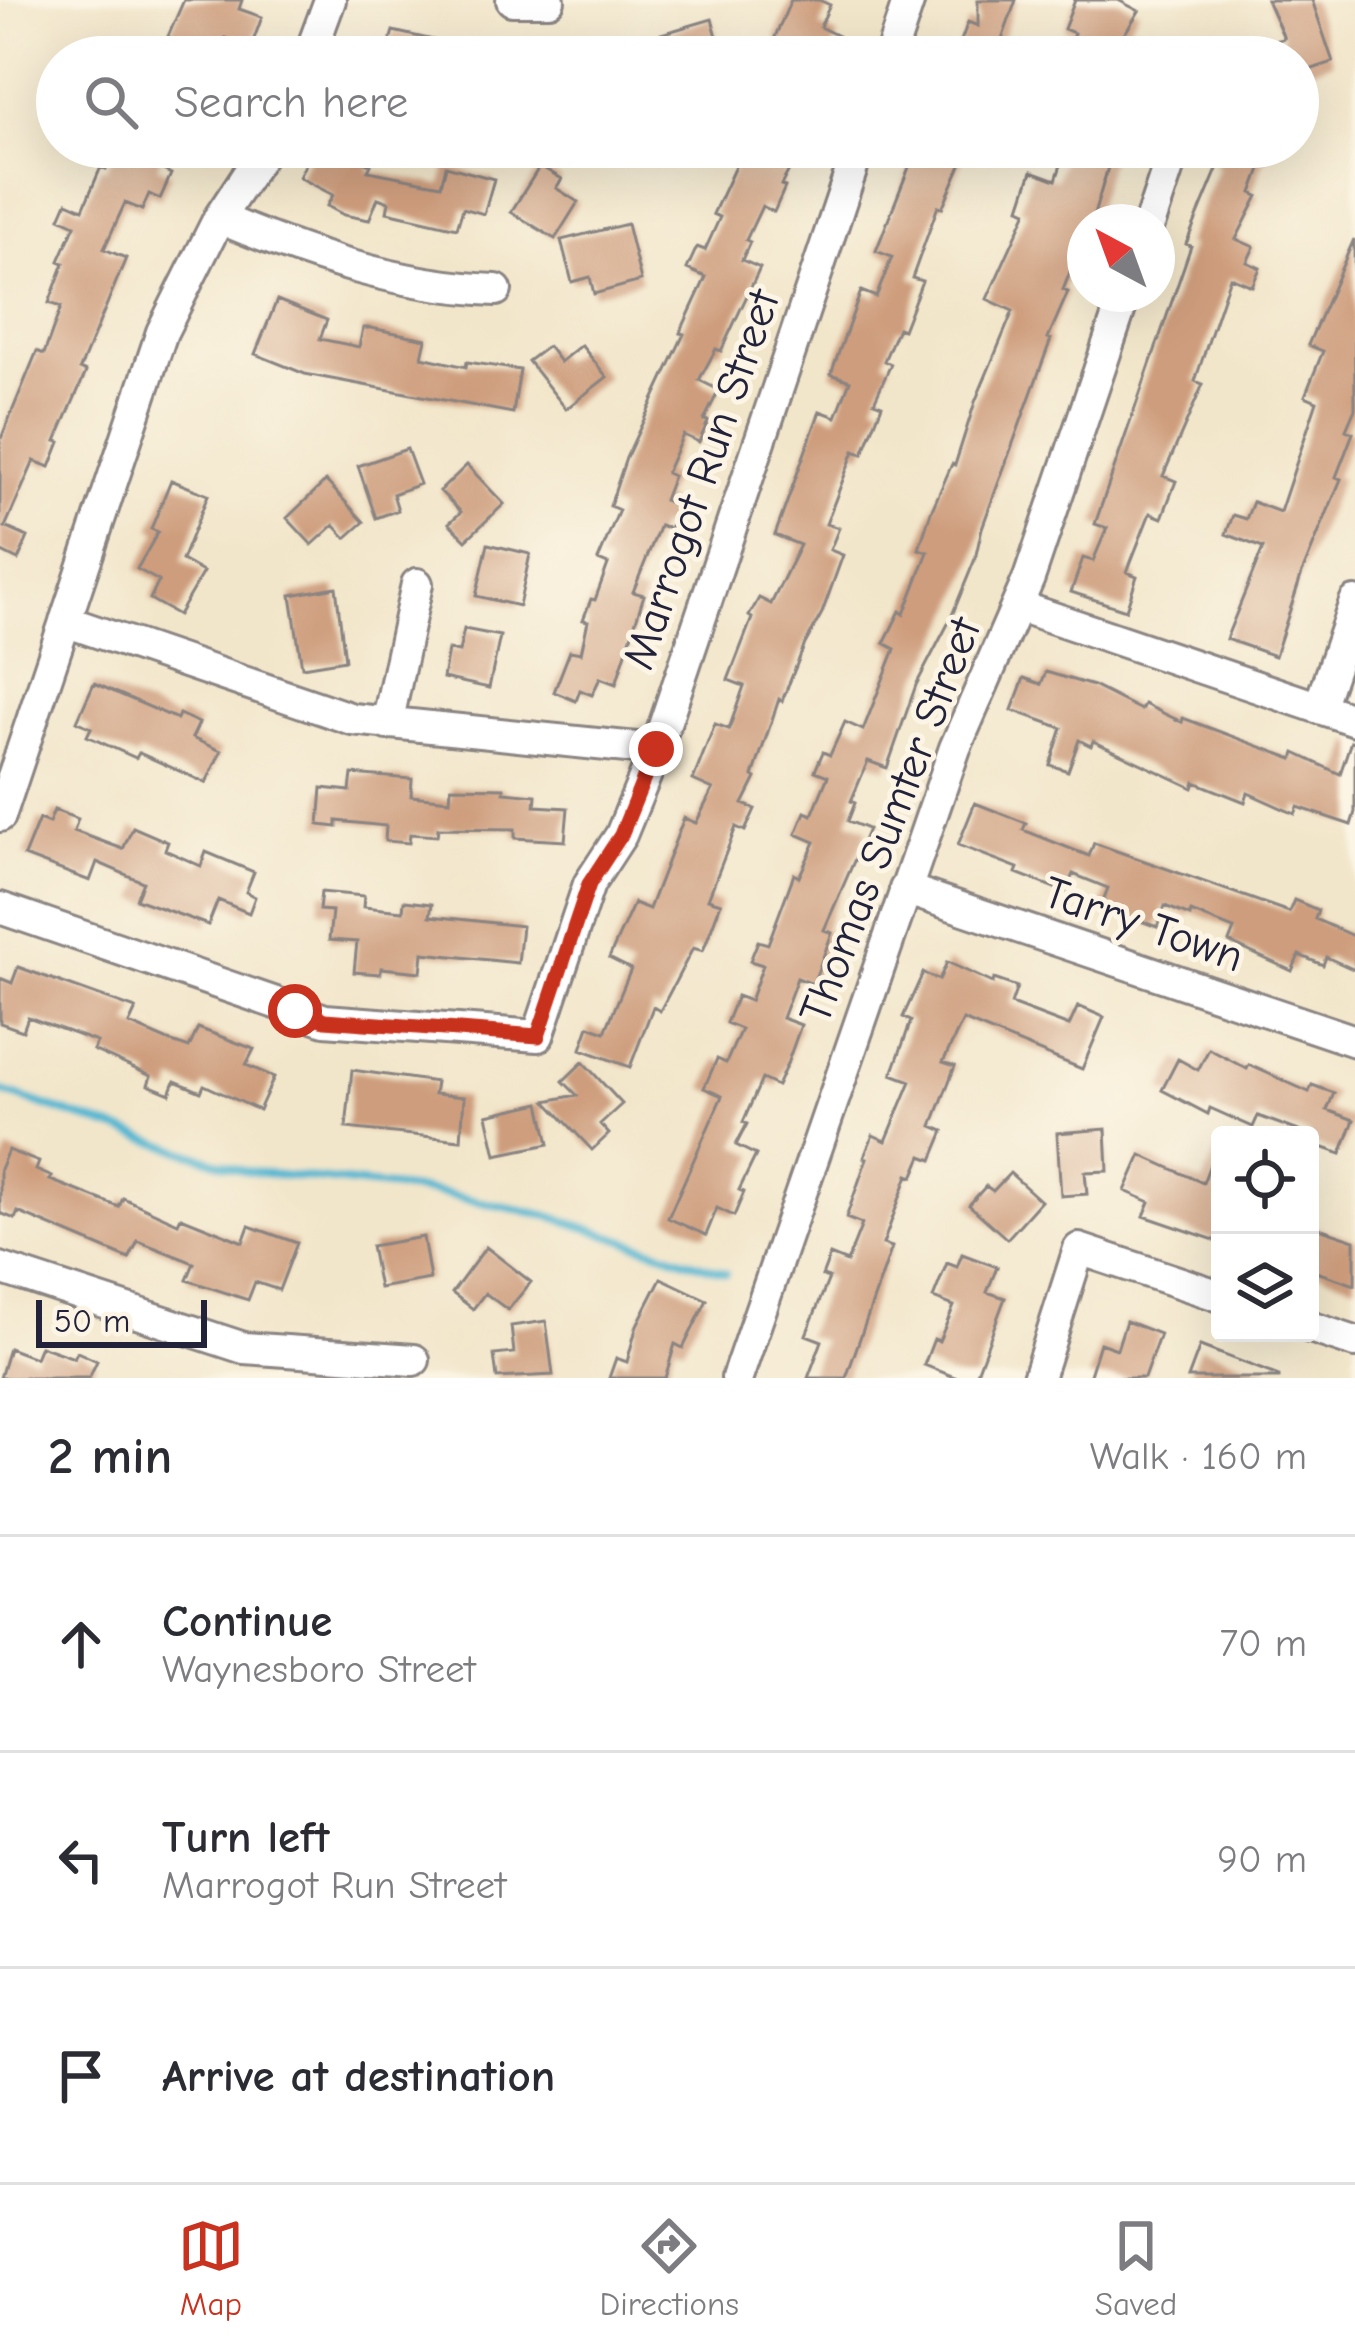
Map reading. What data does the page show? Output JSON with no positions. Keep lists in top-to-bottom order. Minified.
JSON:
{"streets":{"street":["Marrogot Run Street","Thomas Sumter Street","Tarry Town"]},"crossings":[["Thomas Sumter Street","Tarry Town"]],"scale_bar":"50 m","north":"top left","page":{"search":"Search here","scale":"50 m","heading":["2 min","Walk · 160 m"],"list":[["Continue","Waynesboro Street","70 m"],["Turn left","Marrogot Run Street","90 m"],"Arrive at destination"],"nav":["Map","Directions","Saved"]}}
